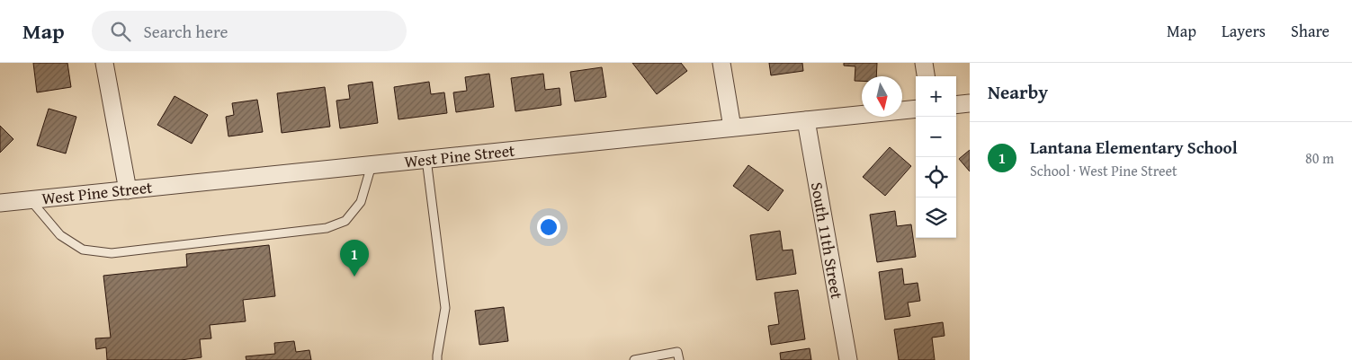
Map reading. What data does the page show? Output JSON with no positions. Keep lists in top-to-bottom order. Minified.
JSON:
{"streets":{"street":["West Pine Street","South 11th Street"]},"crossings":[["West Pine Street","South 11th Street"]],"north":"bottom","page":{"header":"Map","search":"Search here","nav":["Map","Layers","Share"],"heading":"Nearby","map_buttons":["+","−"],"list":[{"mark":"1","name":"Lantana Elementary School","note":"School · West Pine Street","value":"80 m"}],"pins":"1"}}
